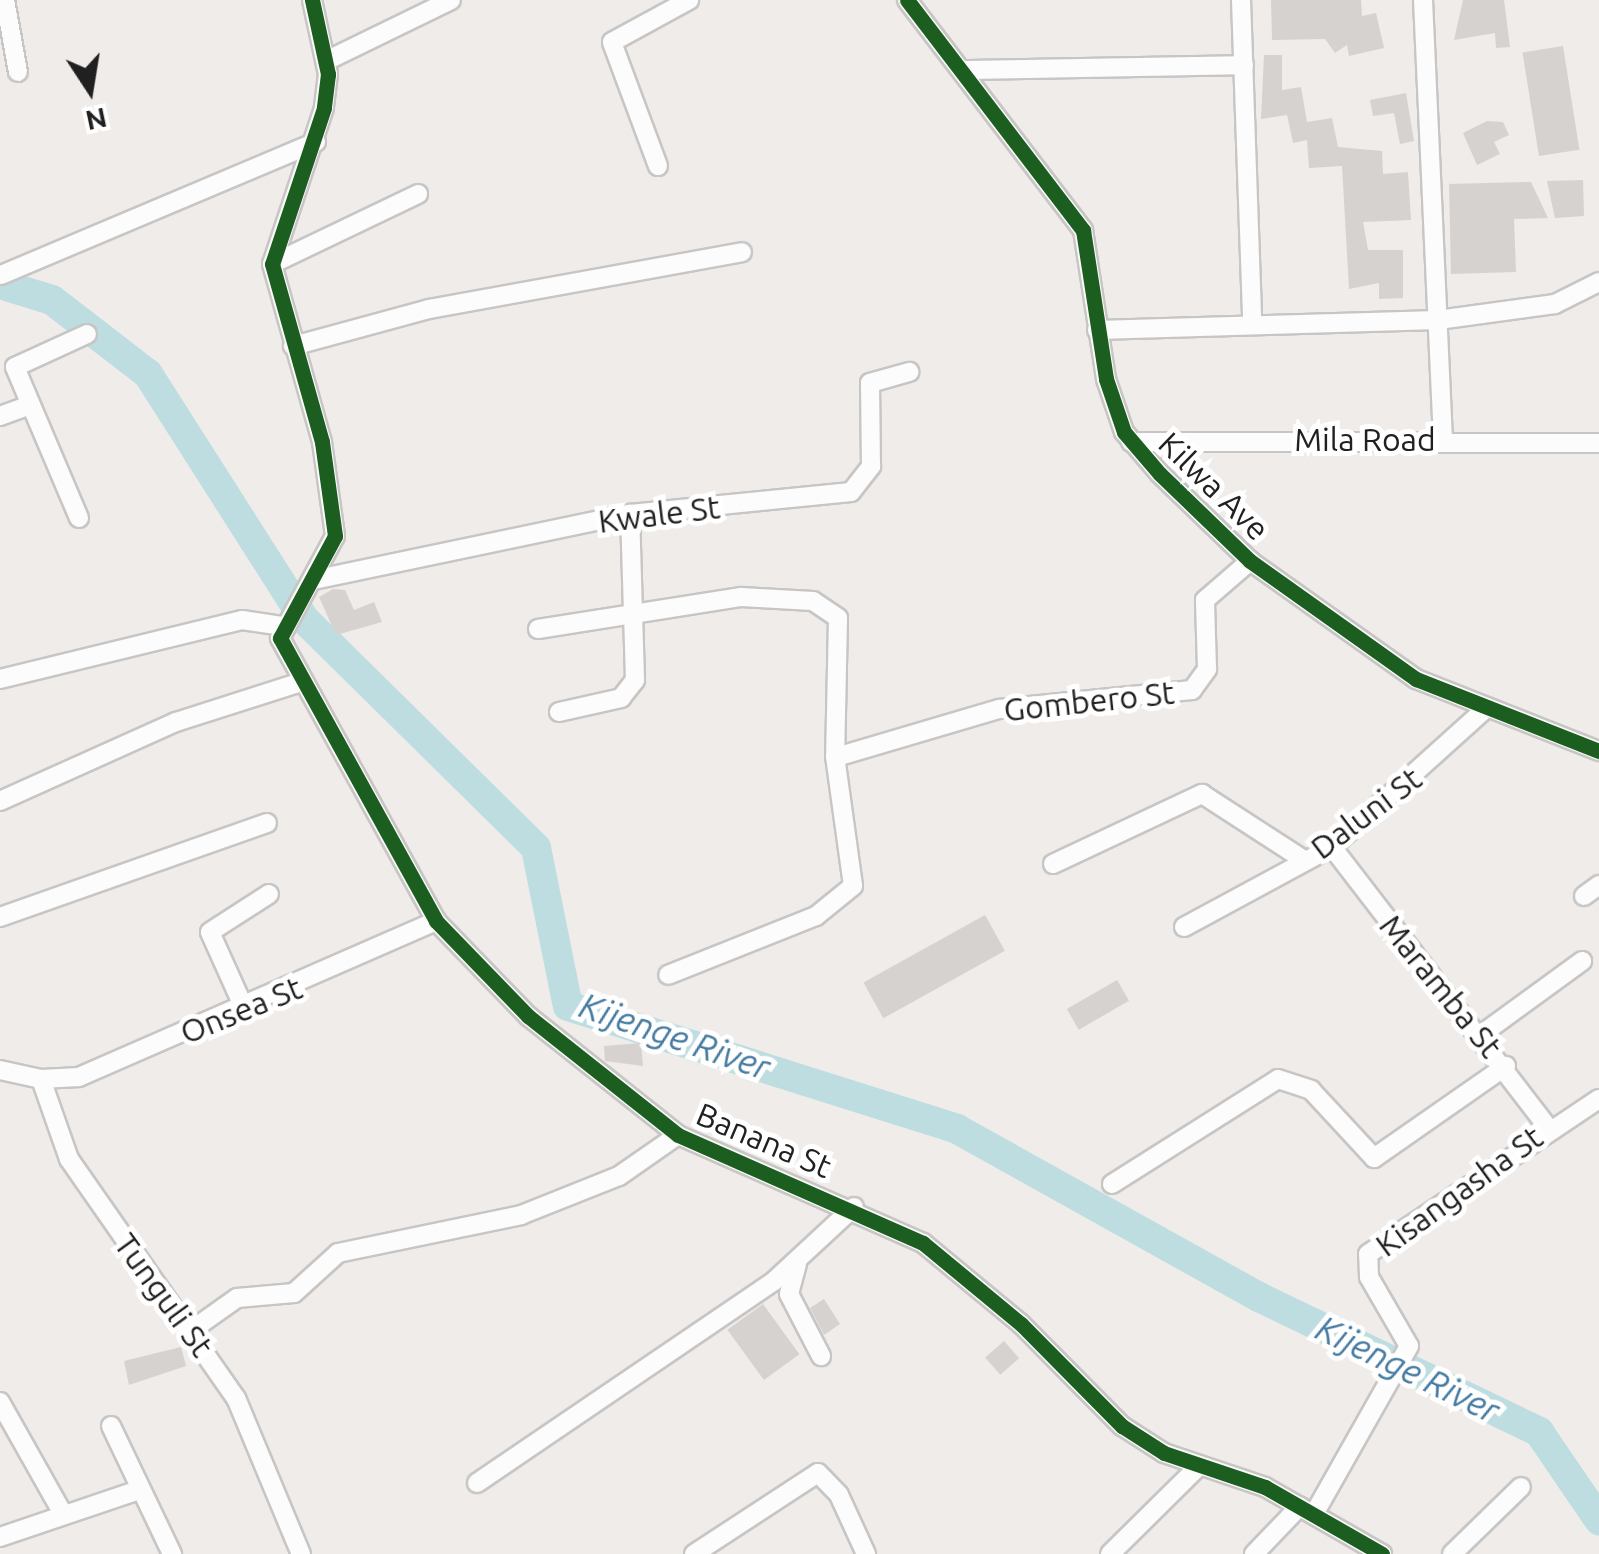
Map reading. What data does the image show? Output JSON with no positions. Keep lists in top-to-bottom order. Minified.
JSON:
{"streets":{"street":["Mila Road","Kilwa Ave","Kwale St","Gombero St","Daluni St","Maramba St","Onsea St","Banana St","Kisangasha St","Tunguli St"]},"crossings":[["Mila Road","Kilwa Ave"],["Kilwa Ave","Gombero St"],["Kilwa Ave","Daluni St"],["Daluni St","Maramba St"],["Maramba St","Kisangasha St"],["Onsea St","Banana St"],["Onsea St","Tunguli St"],["Banana St","Kisangasha St"]],"water":["Kijenge River"],"north":"bottom"}
